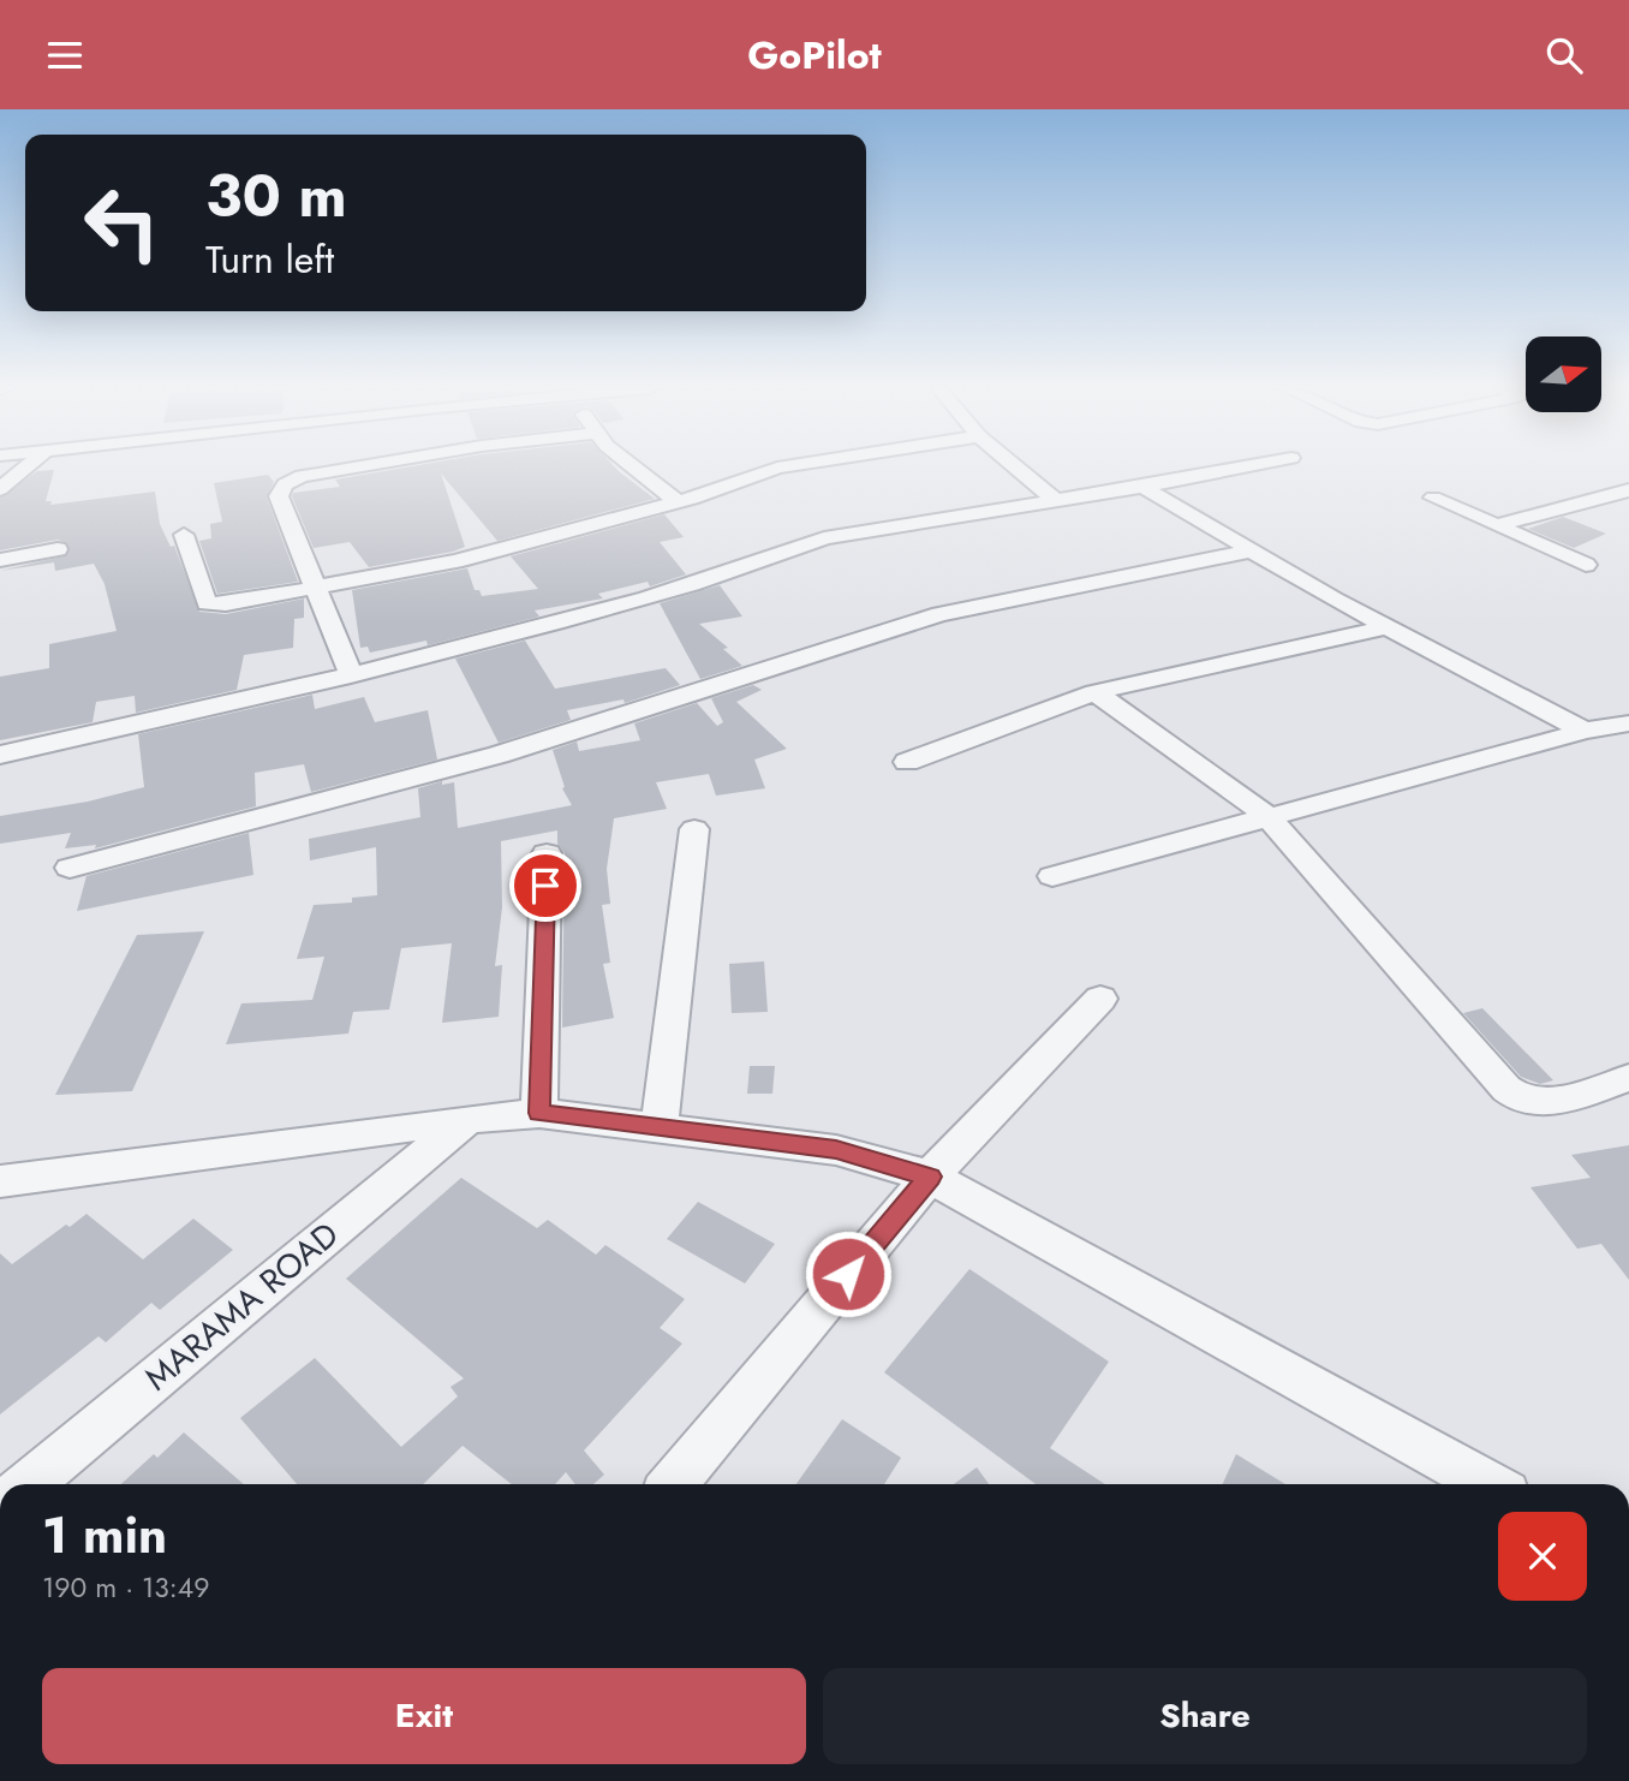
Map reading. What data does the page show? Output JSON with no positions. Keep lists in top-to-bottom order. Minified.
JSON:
{"streets":{"street":["MARAMA ROAD"]},"north":"right","page":{"header":"GoPilot","turn":["30 m","Turn left"],"heading":["1 min","190 m · 13:49"],"buttons":["Exit","Share"]}}
